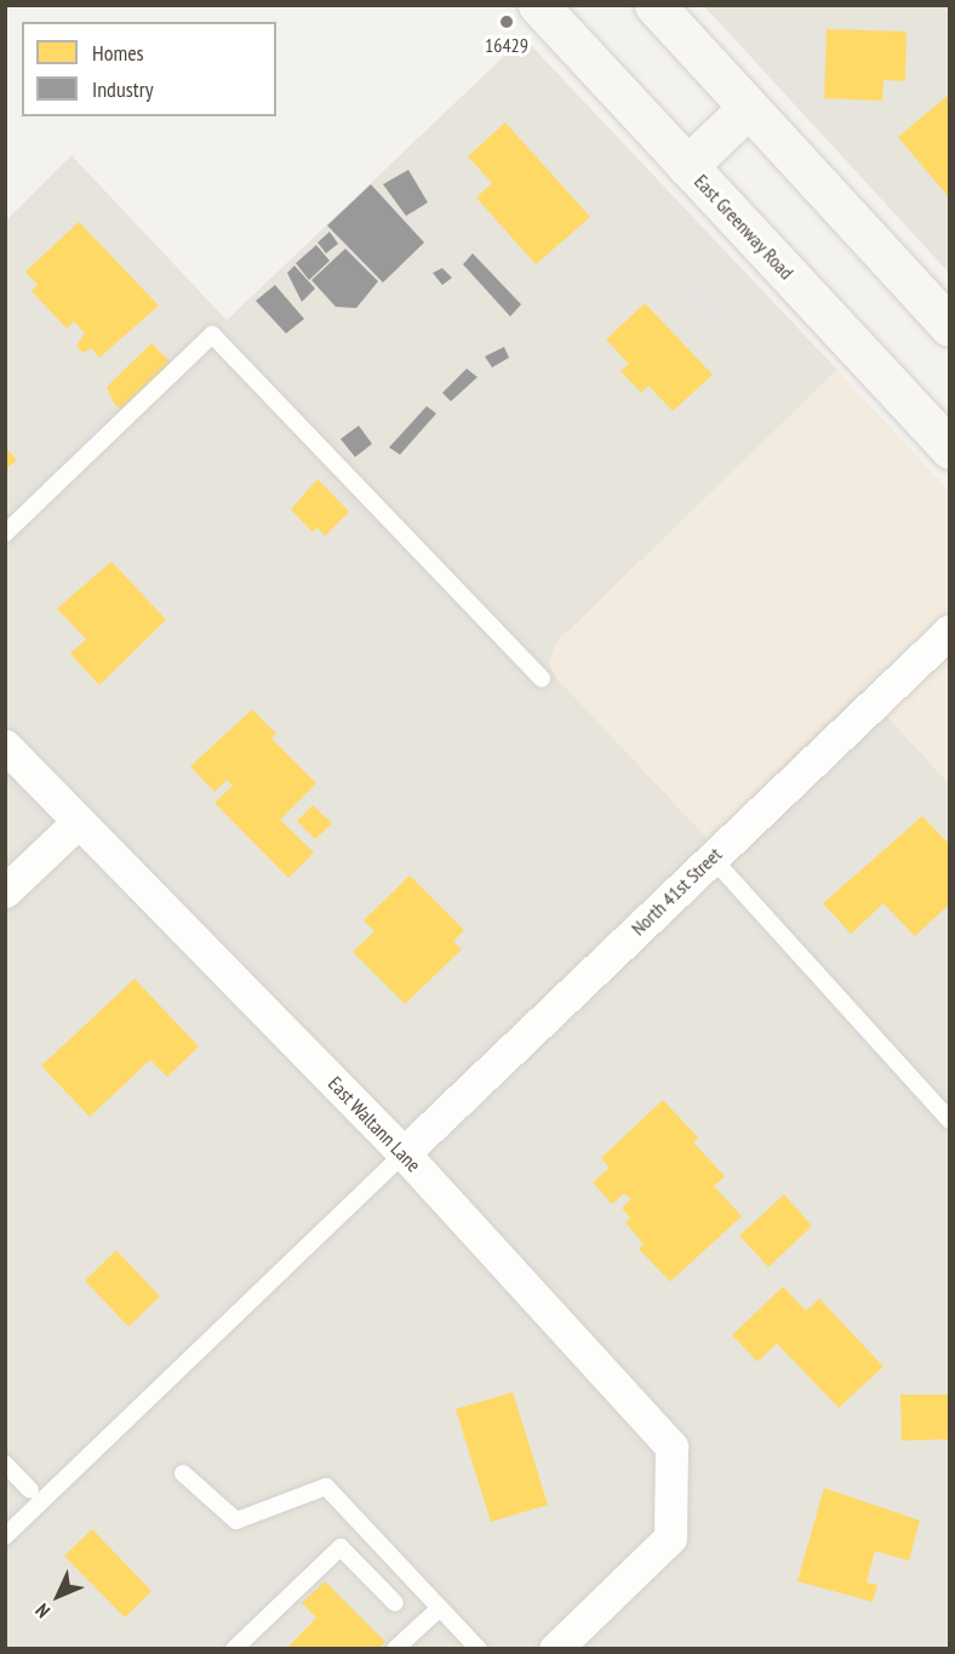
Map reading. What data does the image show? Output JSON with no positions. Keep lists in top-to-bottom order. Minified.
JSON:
{"streets":{"main road":["East Greenway Road"],"street":["North 41st Street","East Waltann Lane"]},"crossings":[["North 41st Street","East Waltann Lane"]],"places":["16429"],"legend":["Homes","Industry"],"north":"bottom left"}
